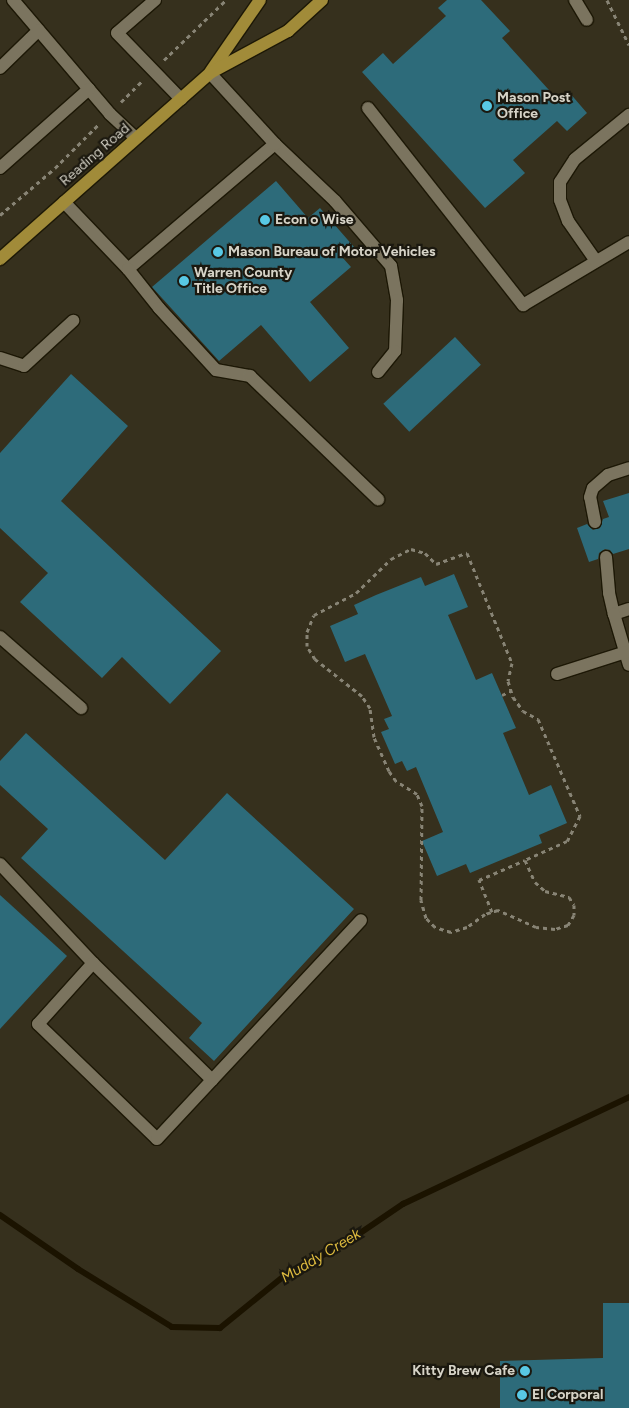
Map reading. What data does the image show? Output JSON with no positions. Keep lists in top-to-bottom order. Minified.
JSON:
{"streets":{"main road":["Reading Road"]},"water":["Muddy Creek"],"places":["Mason Post Office","Econ o Wise","Mason Bureau of Motor Vehicles","Warren County Title Office","Kitty Brew Cafe","El Corporal"]}
